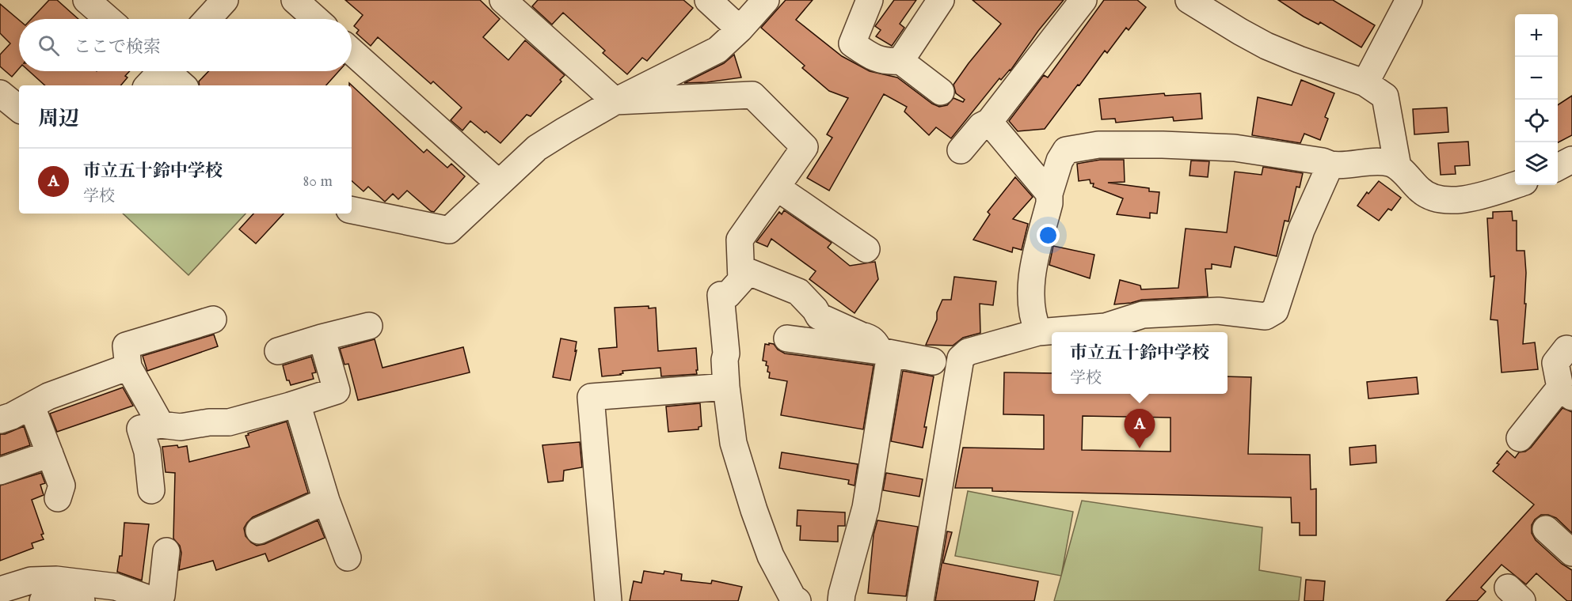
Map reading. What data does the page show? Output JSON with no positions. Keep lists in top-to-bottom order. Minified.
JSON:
{"page":{"map_buttons":["+","−"],"search":"ここで検索","heading":"周辺","list":[{"mark":"A","name":"市立五十鈴中学校","note":"学校","value":"80 m"}],"popup":["市立五十鈴中学校","学校"],"pins":"A"}}
